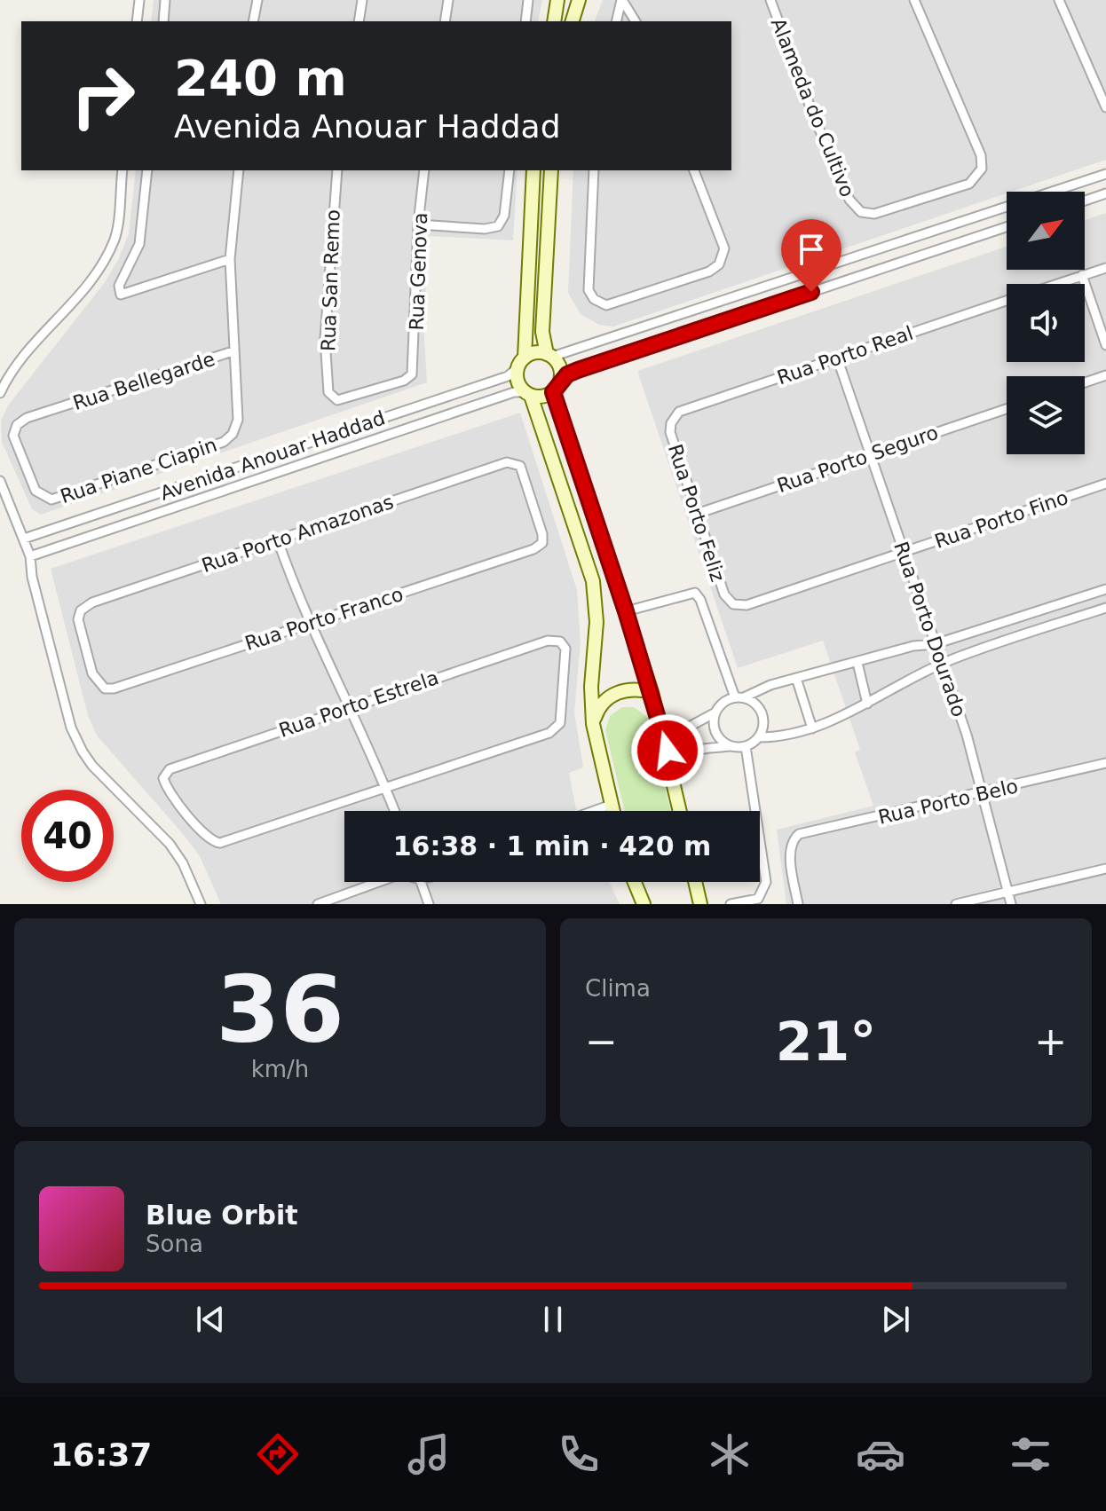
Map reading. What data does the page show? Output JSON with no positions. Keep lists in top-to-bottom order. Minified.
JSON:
{"streets":{"street":["Alameda do Cultivo","Rua Genova","Rua San Remo","Rua Porto Real","Rua Bellegarde","Avenida Anouar Haddad","Rua Porto Seguro","Rua Piane Ciapin","Rua Porto Feliz","Rua Porto Fino","Rua Porto Amazonas","Rua Porto Franco","Rua Porto Dourado","Rua Porto Estrela","Rua Porto Belo"]},"crossings":[["Rua Genova","Rua San Remo"],["Rua Porto Real","Rua Porto Feliz"],["Rua Porto Real","Rua Porto Dourado"],["Rua Bellegarde","Rua Piane Ciapin"],["Rua Porto Seguro","Rua Porto Feliz"],["Rua Porto Seguro","Rua Porto Dourado"],["Rua Porto Feliz","Rua Porto Fino"],["Rua Porto Fino","Rua Porto Dourado"],["Rua Porto Amazonas","Rua Porto Franco"],["Rua Porto Dourado","Rua Porto Belo"]],"north":"top right","page":{"turn":["240 m","Avenida Anouar Haddad"],"limit":"40","trip":"16:38 · 1 min · 420 m","tile":[["36","km/h"],"Clima"],"heat":["−","21°","+"],"song":["Blue Orbit","Sona"],"tabs":"16:37"}}
